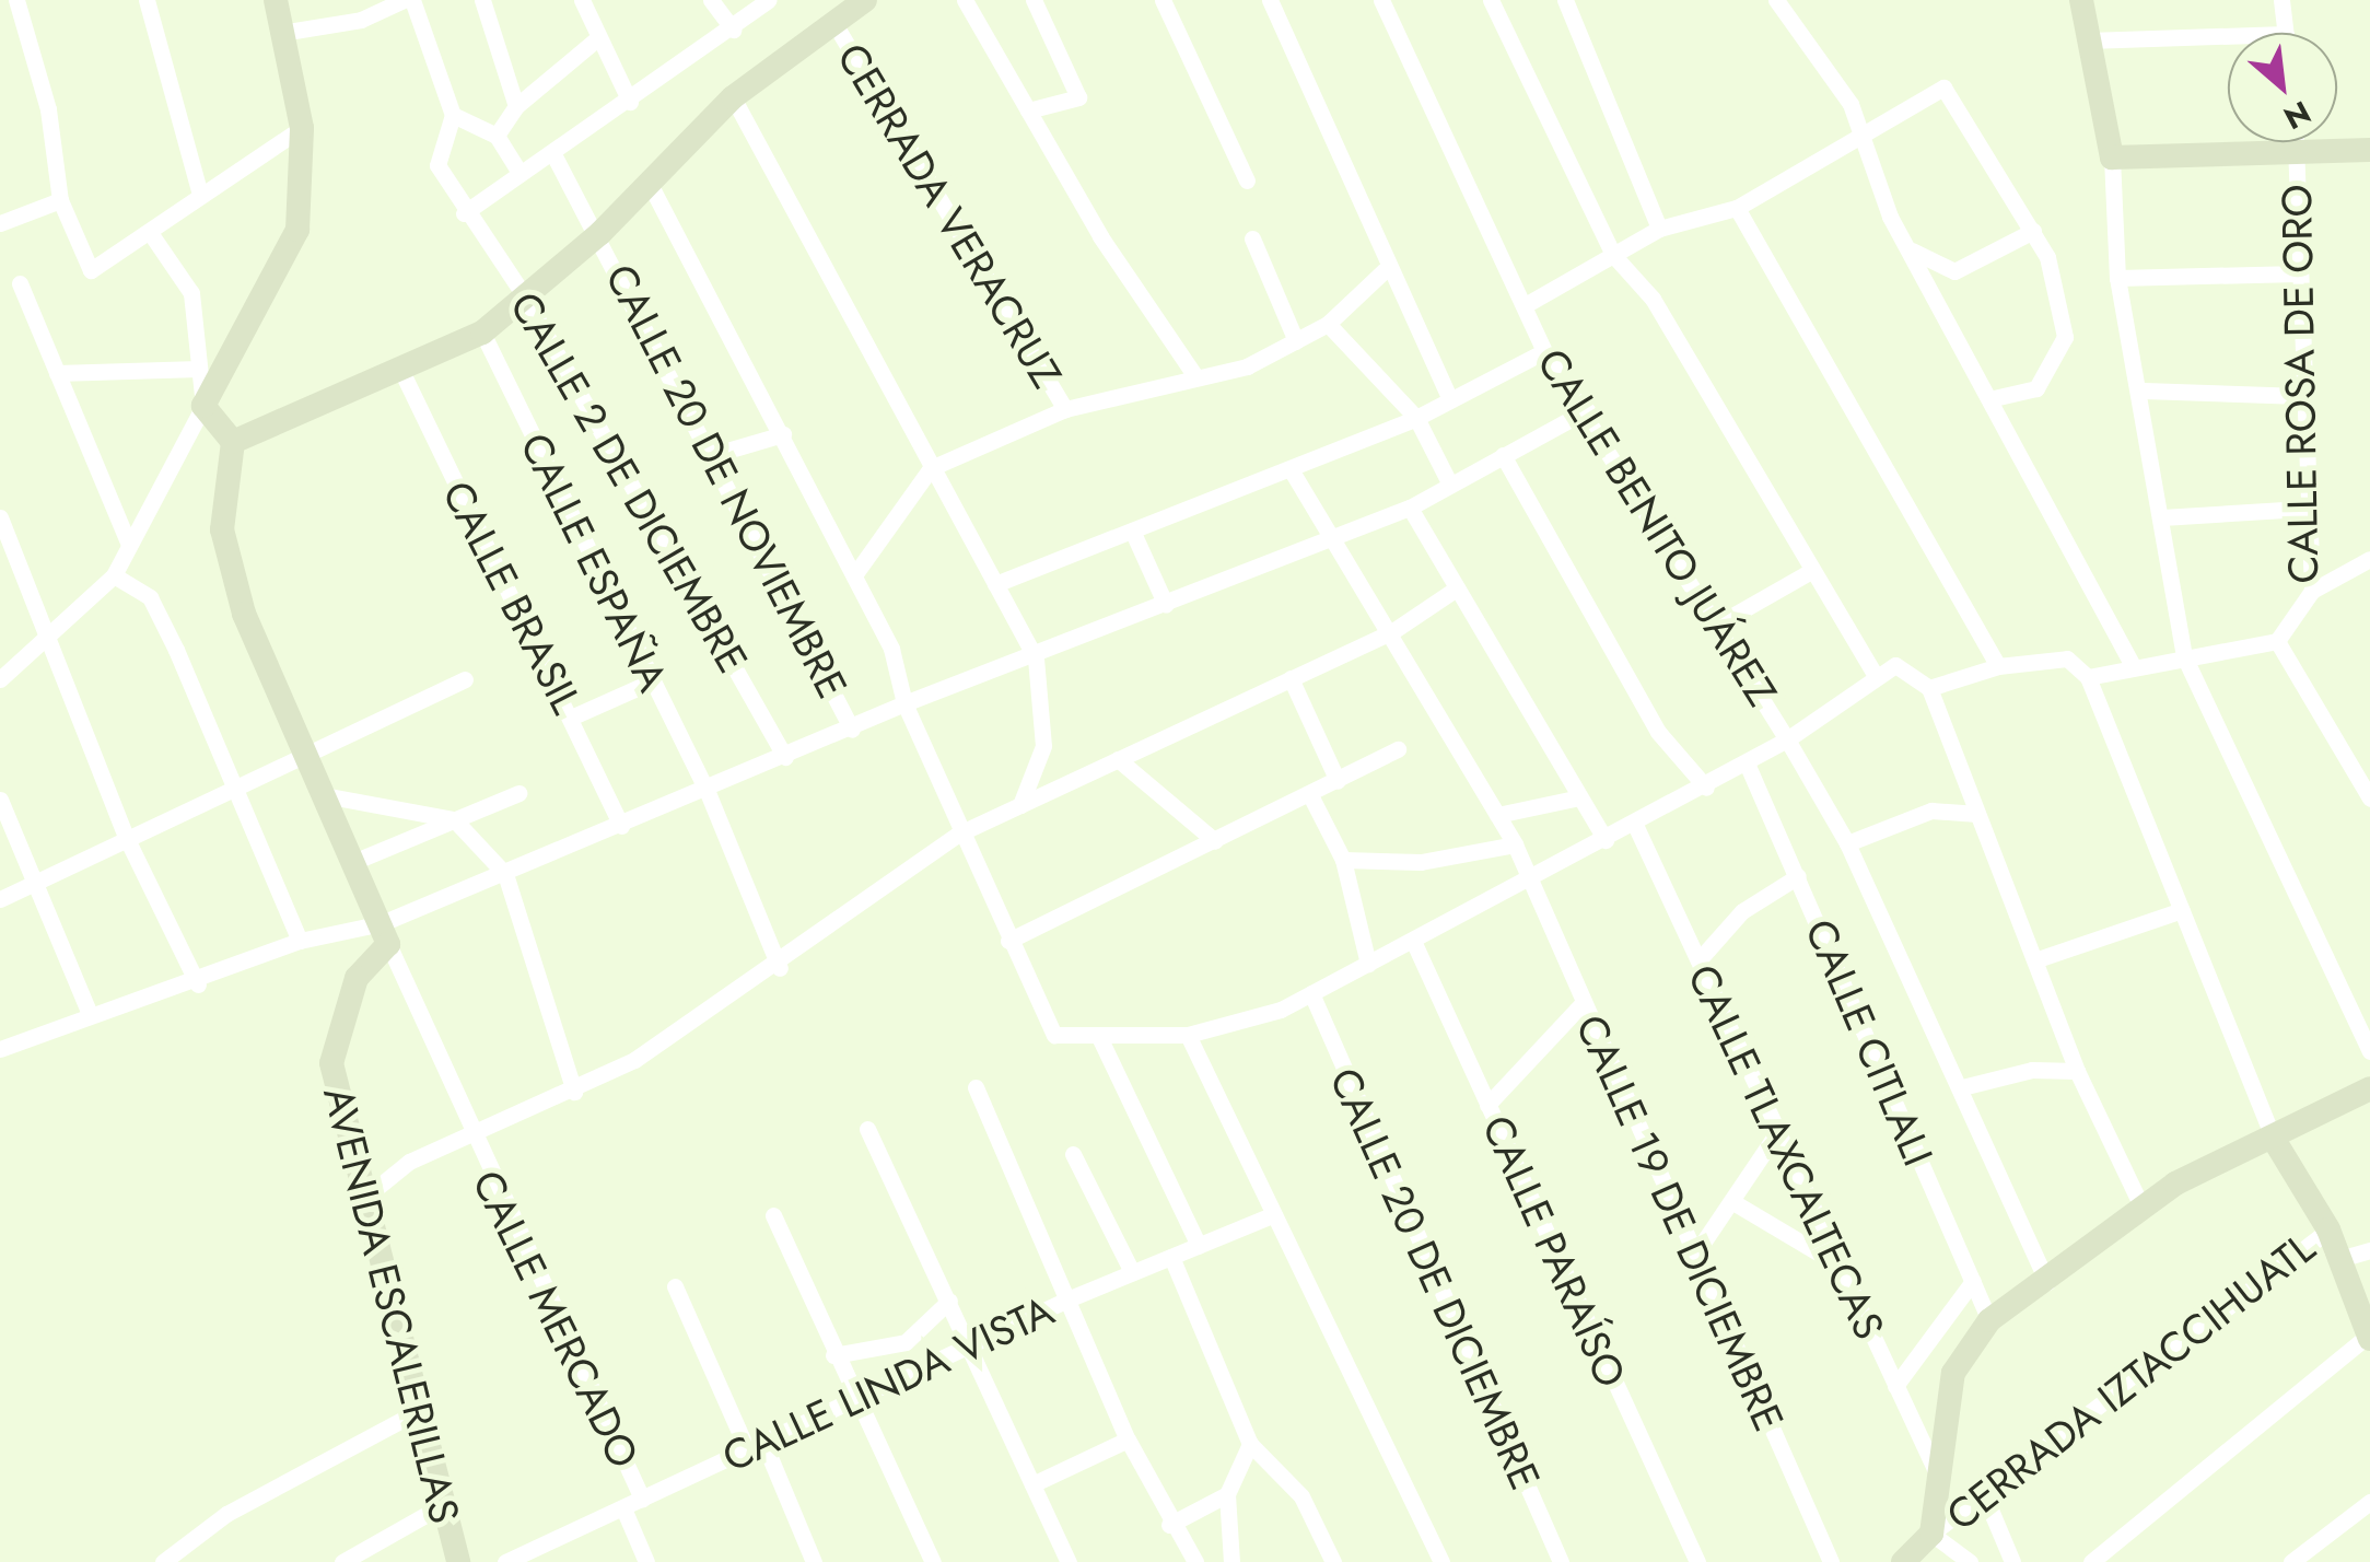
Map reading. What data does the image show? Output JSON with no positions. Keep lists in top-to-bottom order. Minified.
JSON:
{"streets":{"main road":["AVENIDA ESCALERILLAS"],"street":["CERRADA VERACRUZ","CALLE ROSA DE ORO","CALLE 20 DE NOVIEMBRE","CALLE 2 DE DICIEMBRE","CALLE BENITO JUÁREZ","CALLE ESPAÑA","CALLE BRASIL","CALLE CITLALI","CALLE TLAXCALTECAS","CALLE 19 DE DICIEMBRE","CALLE PARAÍSO","CALLE 20 DE DICIEMBRE","CALLE MERCADO","CERRADA IZTACCIHUATL","CALLE LINDA VISTA"]},"crossings":[["AVENIDA ESCALERILLAS","CALLE MERCADO"],["CALLE MERCADO","CALLE LINDA VISTA"]],"north":"bottom right"}
